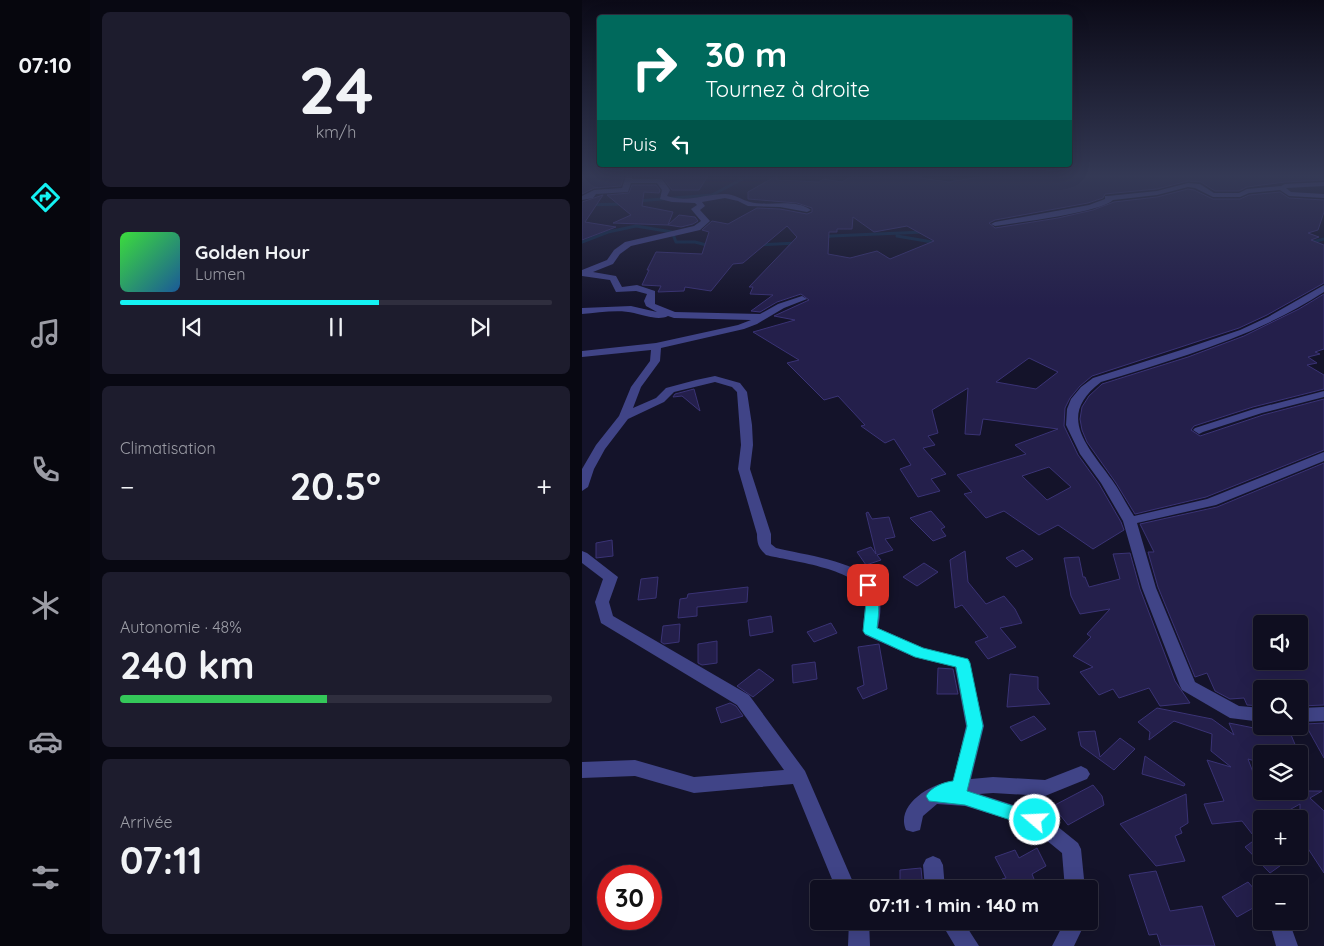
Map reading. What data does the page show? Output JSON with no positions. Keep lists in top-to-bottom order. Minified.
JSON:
{"page":{"tabs":"07:10","tile":[["24","km/h"],"Climatisation",["Autonomie · 48%","240 km"],["Arrivée","07:11"]],"turn":["30 m","Tournez à droite"],"then":"Puis","song":["Golden Hour","Lumen"],"heat":["−","20.5°","+"],"map_buttons":["+","−"],"limit":"30","trip":"07:11 · 1 min · 140 m"}}
